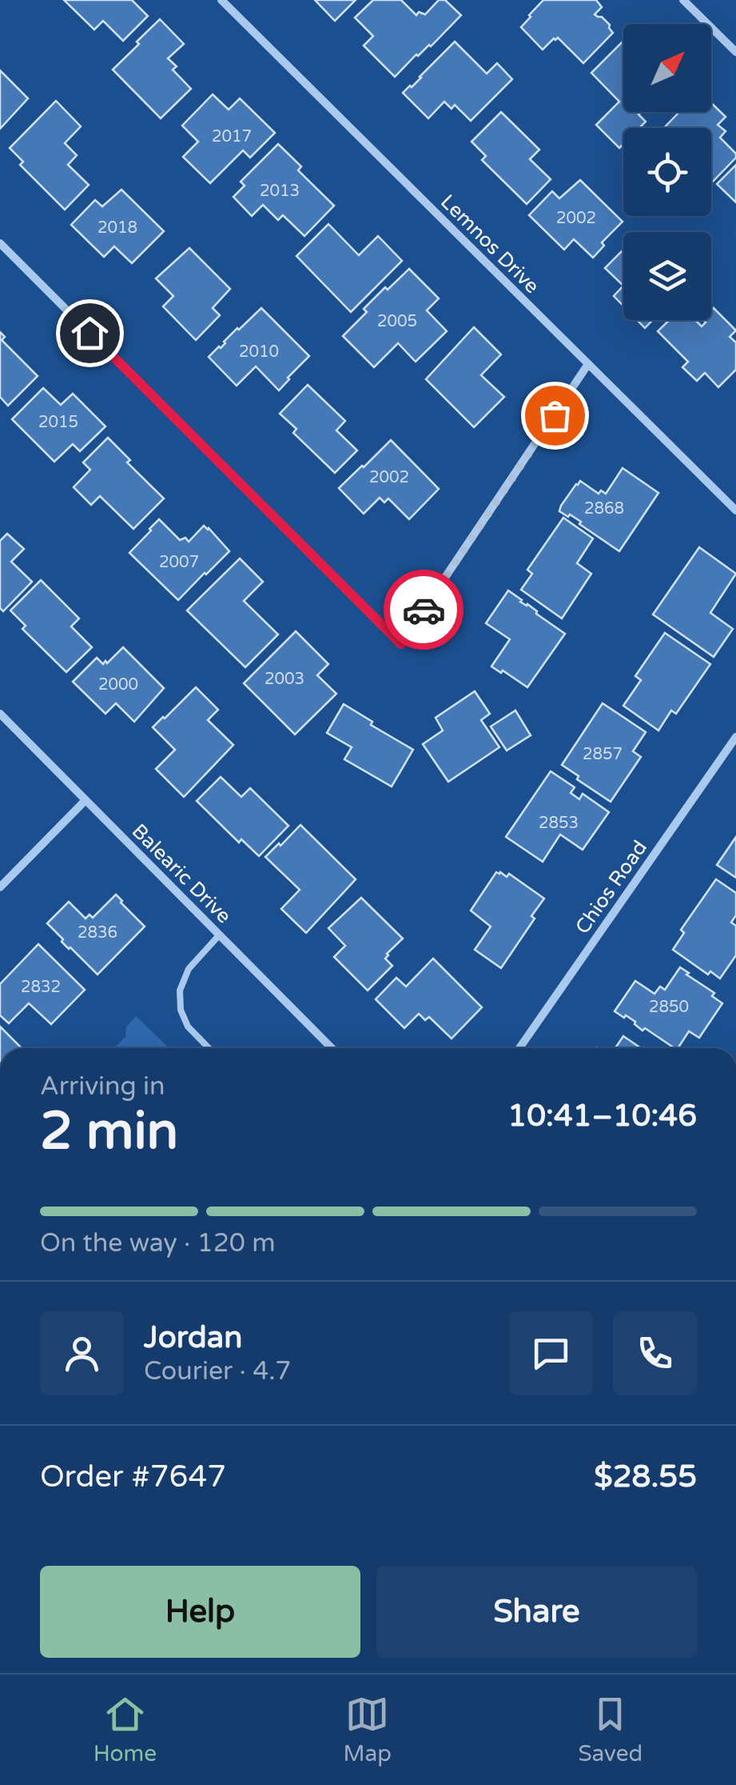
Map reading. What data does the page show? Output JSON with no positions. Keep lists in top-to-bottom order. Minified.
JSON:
{"streets":{"street":["Lemnos Drive","Balearic Drive","Chios Road"]},"house_numbers":["2017","2013","2002","2018","2005","2010","2015","2002","2868","2007","2003","2000","2857","2853","2836","2832","2850"],"north":"top right","page":{"heading":["2 min","Arriving in","10:41–10:46"],"panel":["Jordan","Courier · 4.7","Order #7647","$28.55"],"bar":"On the way · 120 m","buttons":["Help","Share"],"tabs":["Home","Map","Saved"]}}
